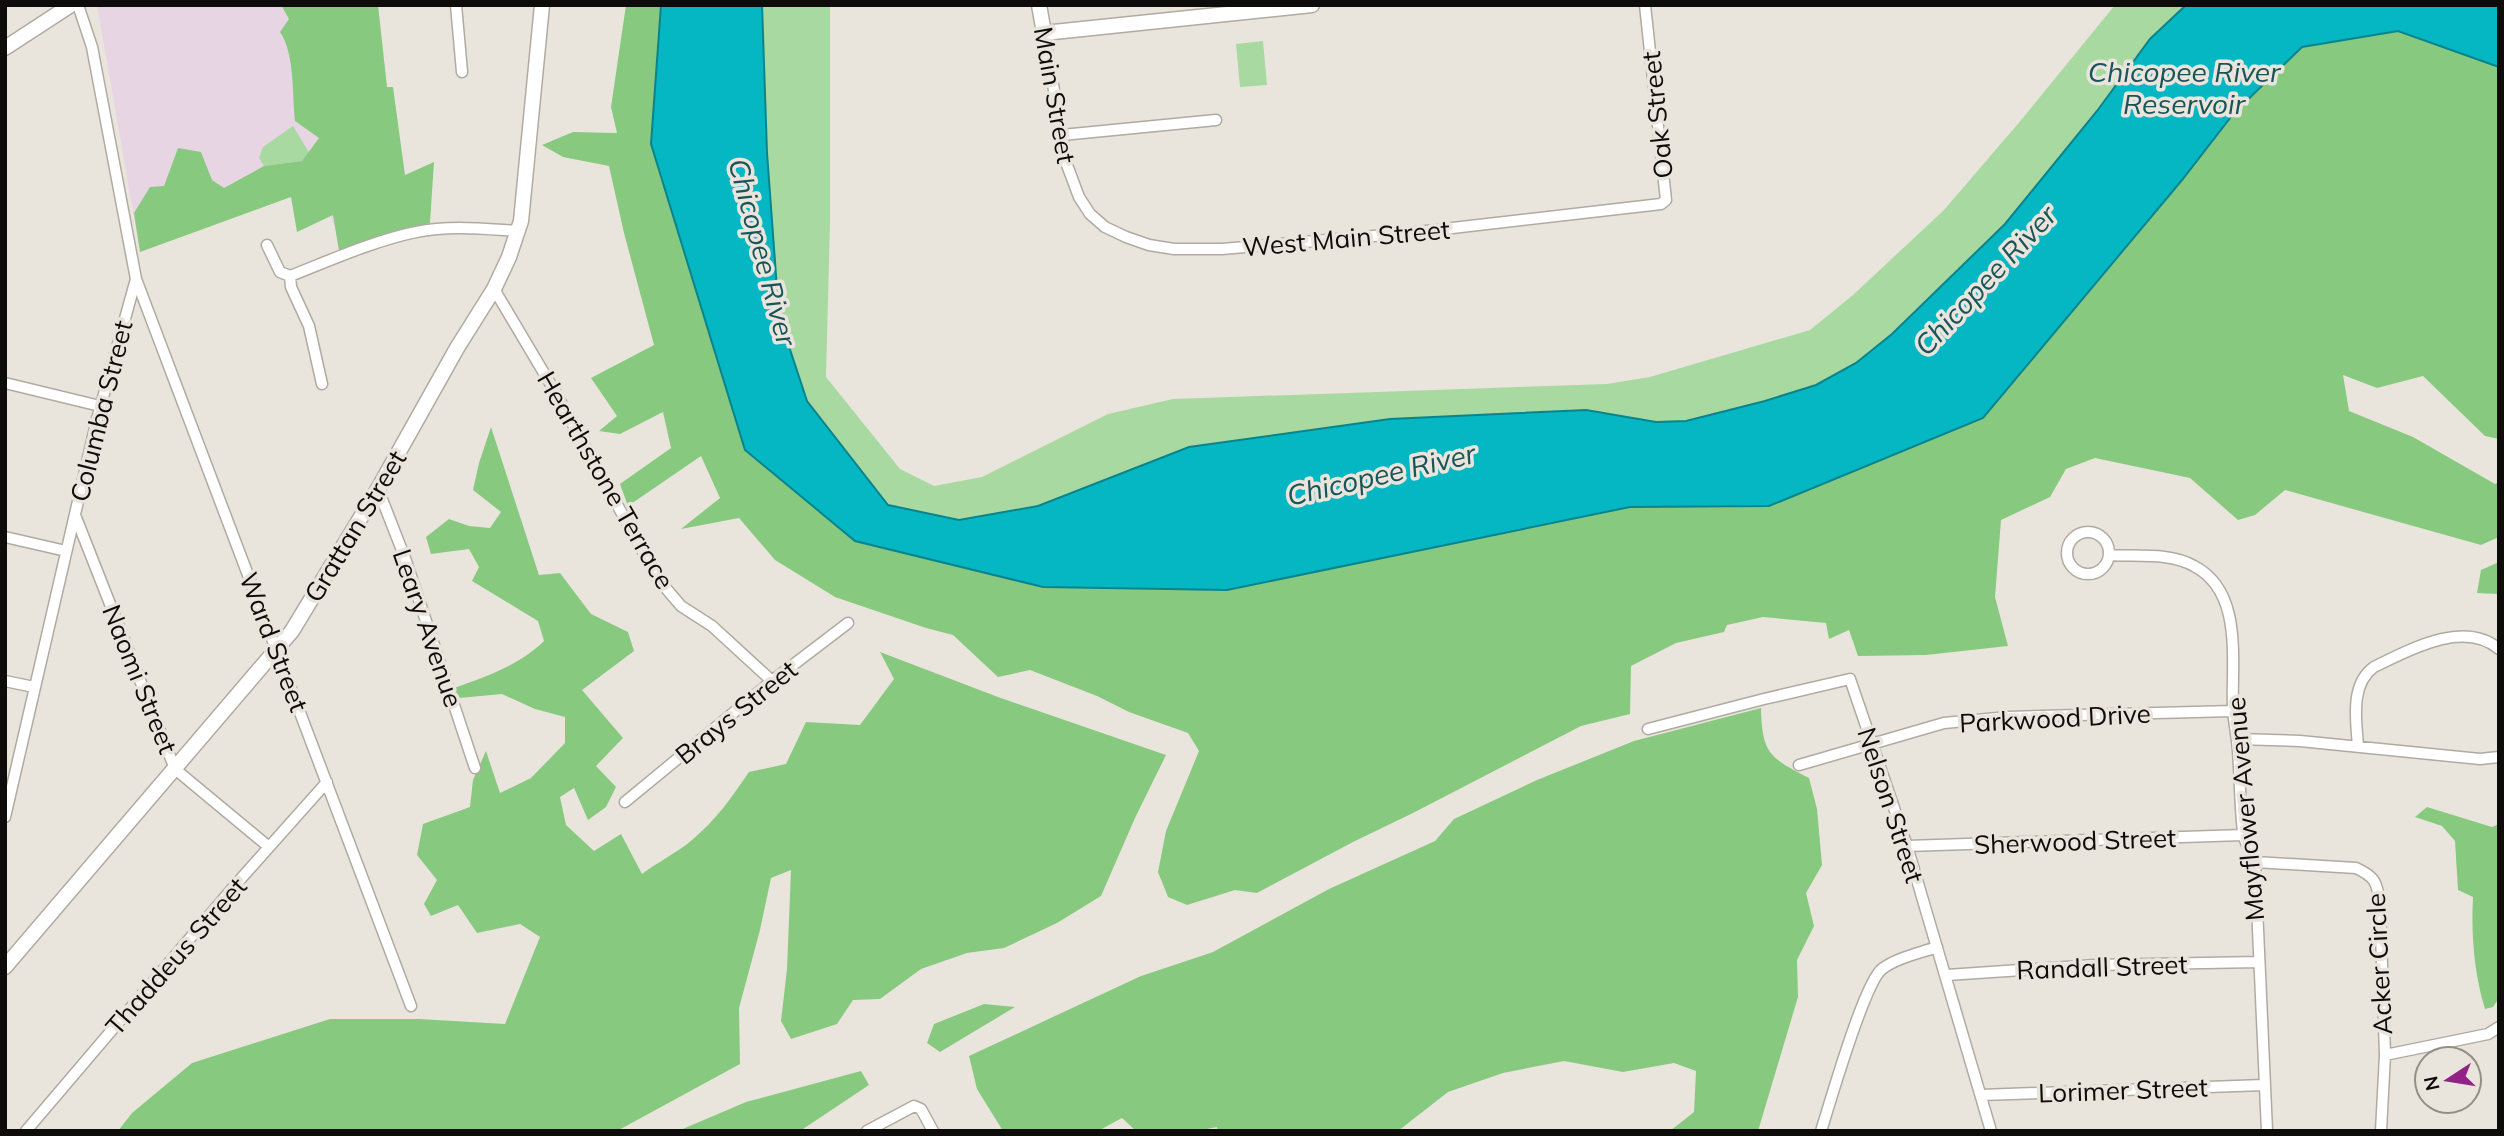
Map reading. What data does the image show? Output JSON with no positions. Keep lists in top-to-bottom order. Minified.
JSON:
{"streets":{"main road":["Main Street","Grattan Street"],"street":["Oak Street","West Main Street","Columba Street","Hearthstone Terrace","Leary Avenue","Ward Street","Naomi Street","Brays Street","Parkwood Drive","Nelson Street","Mayflower Avenue","Sherwood Street","Thaddeus Street","Acker Circle","Randall Street","Lorimer Street"]},"crossings":[["Main Street","West Main Street"],["Oak Street","West Main Street"],["Columba Street","Ward Street"],["Columba Street","Naomi Street"],["Hearthstone Terrace","Grattan Street"],["Hearthstone Terrace","Brays Street"],["Grattan Street","Leary Avenue"],["Grattan Street","Ward Street"],["Grattan Street","Naomi Street"],["Ward Street","Thaddeus Street"],["Naomi Street","Thaddeus Street"],["Parkwood Drive","Nelson Street"],["Parkwood Drive","Mayflower Avenue"],["Nelson Street","Sherwood Street"],["Nelson Street","Randall Street"],["Nelson Street","Lorimer Street"],["Mayflower Avenue","Sherwood Street"],["Mayflower Avenue","Acker Circle"],["Mayflower Avenue","Randall Street"],["Mayflower Avenue","Lorimer Street"]],"water":["Chicopee River Reservoir","Chicopee River"],"north":"left"}
